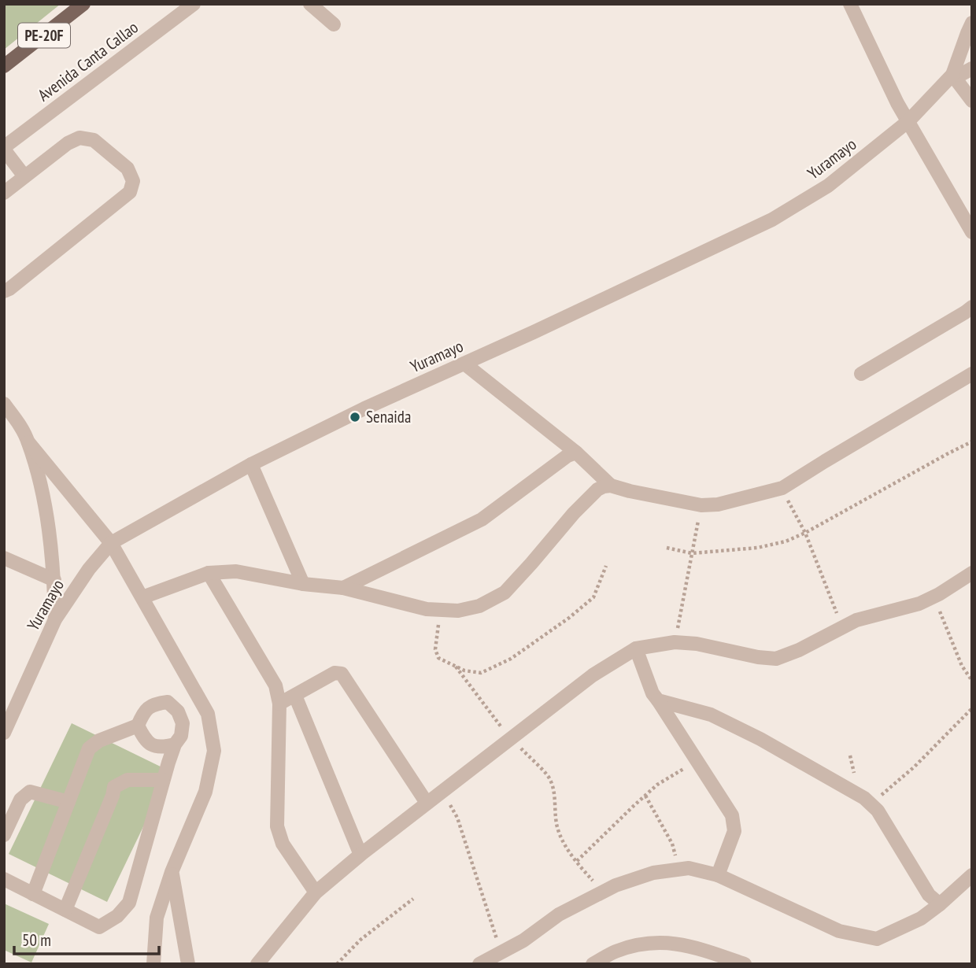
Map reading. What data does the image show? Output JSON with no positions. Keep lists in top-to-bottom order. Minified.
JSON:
{"streets":{"main road":["PE-20F"],"street":["Avenida Canta Callao","Yuramayo"]},"places":["Senaida"],"scale_bar":"50 m"}
